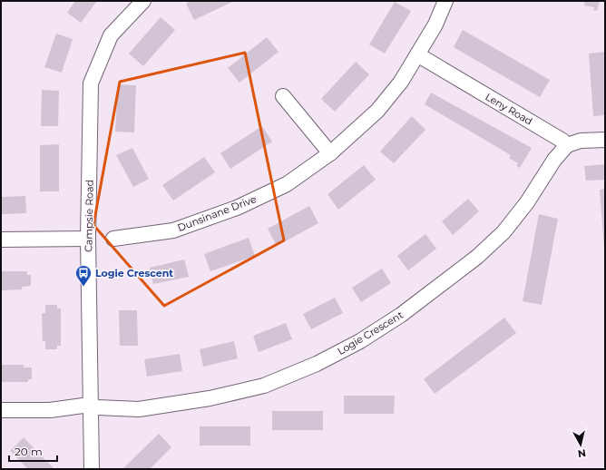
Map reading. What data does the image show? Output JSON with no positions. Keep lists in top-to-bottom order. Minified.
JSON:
{"streets":{"street":["Leny Road","Dunsinane Drive","Campsie Road","Logie Crescent"]},"crossings":[["Leny Road","Dunsinane Drive"],["Leny Road","Logie Crescent"],["Campsie Road","Logie Crescent"]],"places":{"bus stop":["Logie Crescent"]},"scale_bar":"20 m","north":"bottom"}
